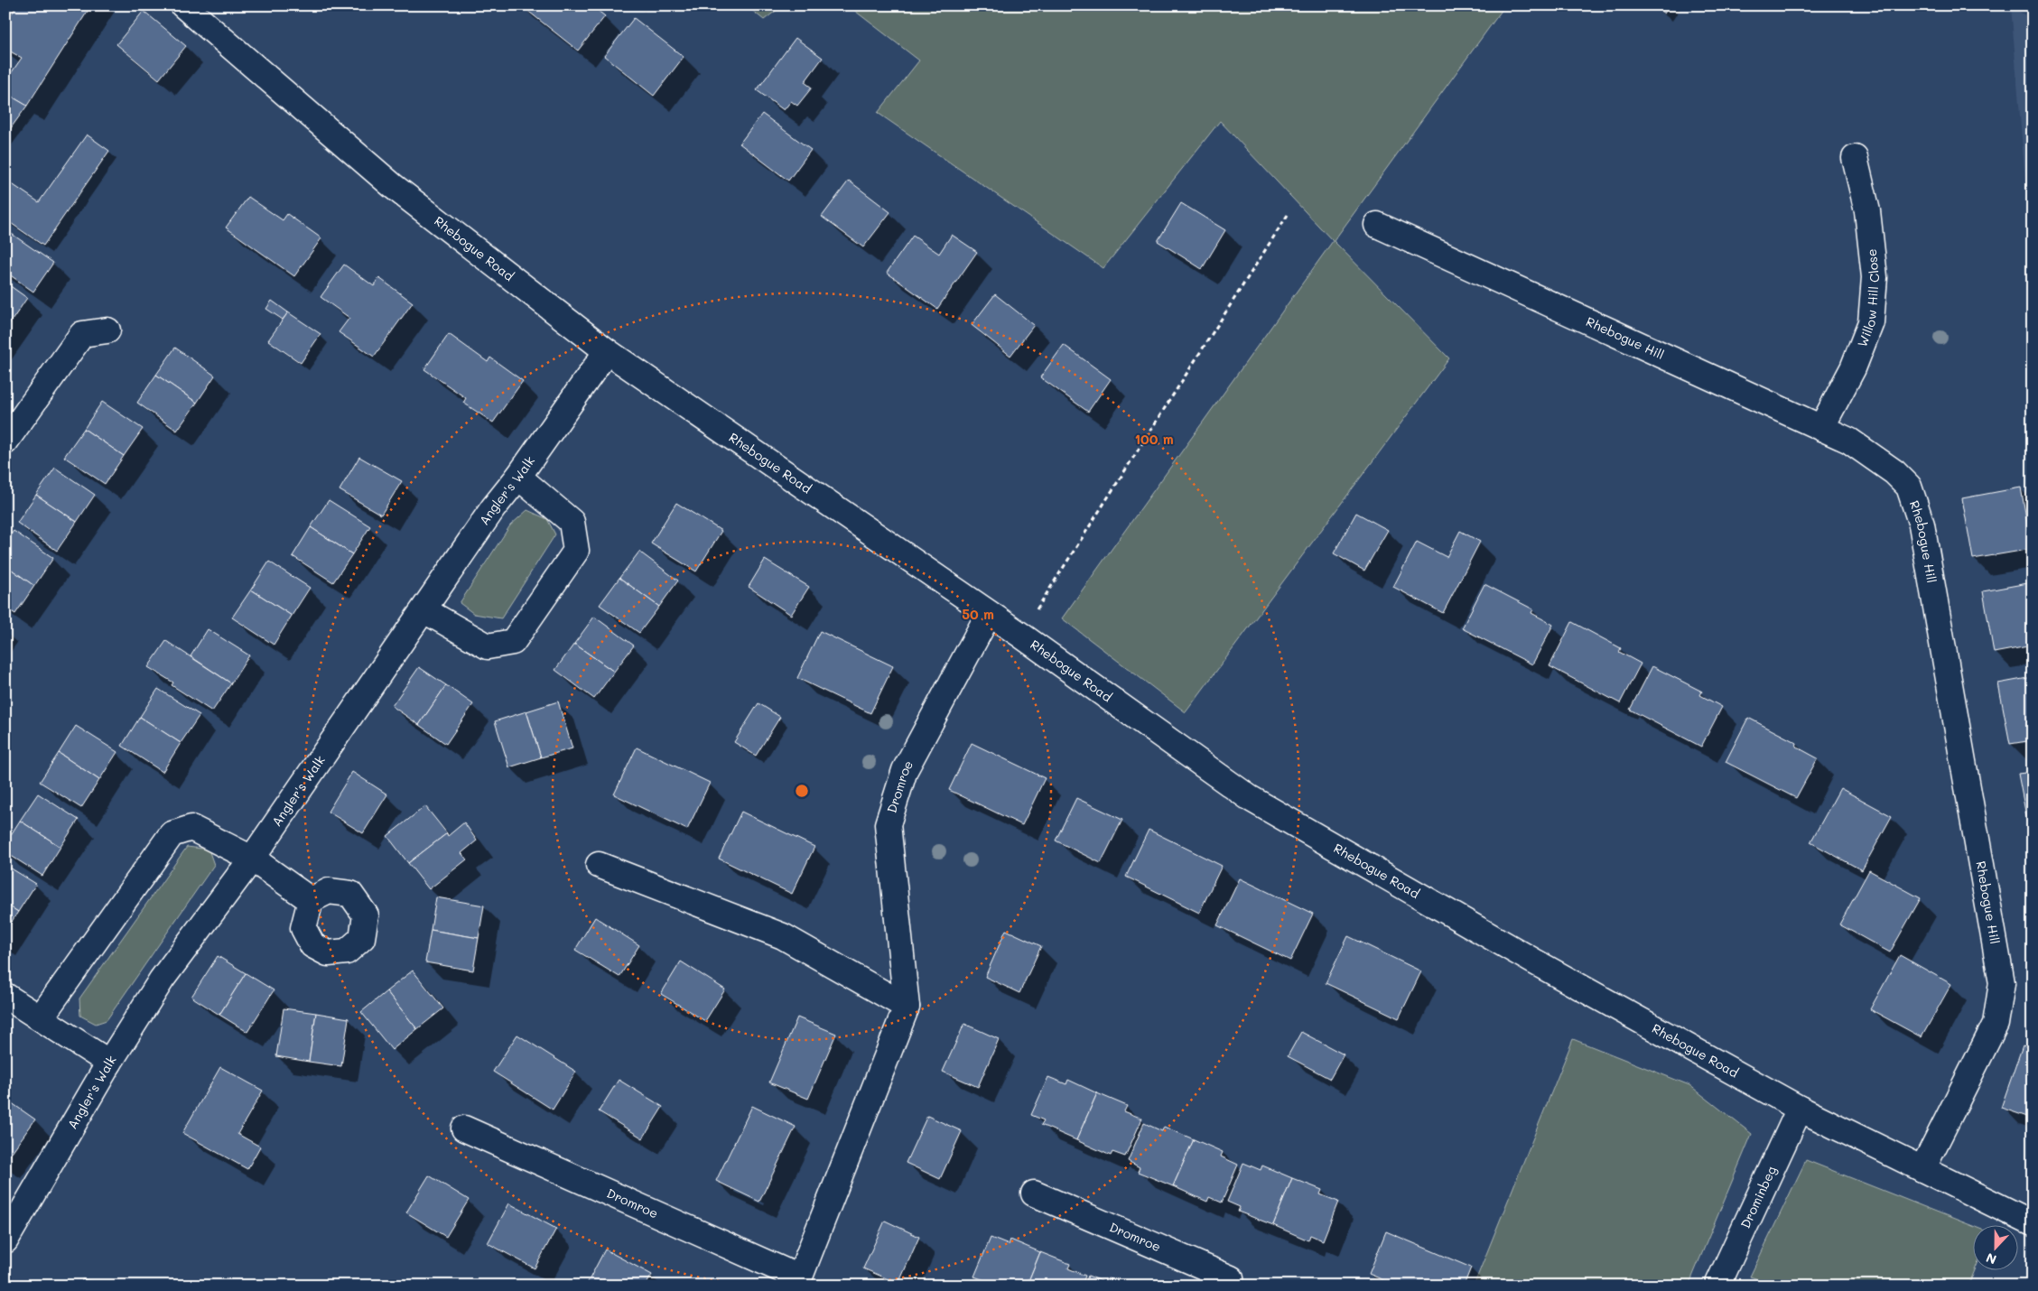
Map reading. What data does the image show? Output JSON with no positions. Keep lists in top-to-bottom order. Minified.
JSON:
{"streets":{"street":["Rhebogue Road","Willow Hill Close","Rhebogue Hill","Angler's Walk","Dromroe","Drominbeg"]},"crossings":[["Rhebogue Road","Rhebogue Hill"],["Rhebogue Road","Angler's Walk"],["Rhebogue Road","Dromroe"],["Rhebogue Road","Drominbeg"],["Willow Hill Close","Rhebogue Hill"]],"north":"bottom","rings":["100 m","50 m"]}
